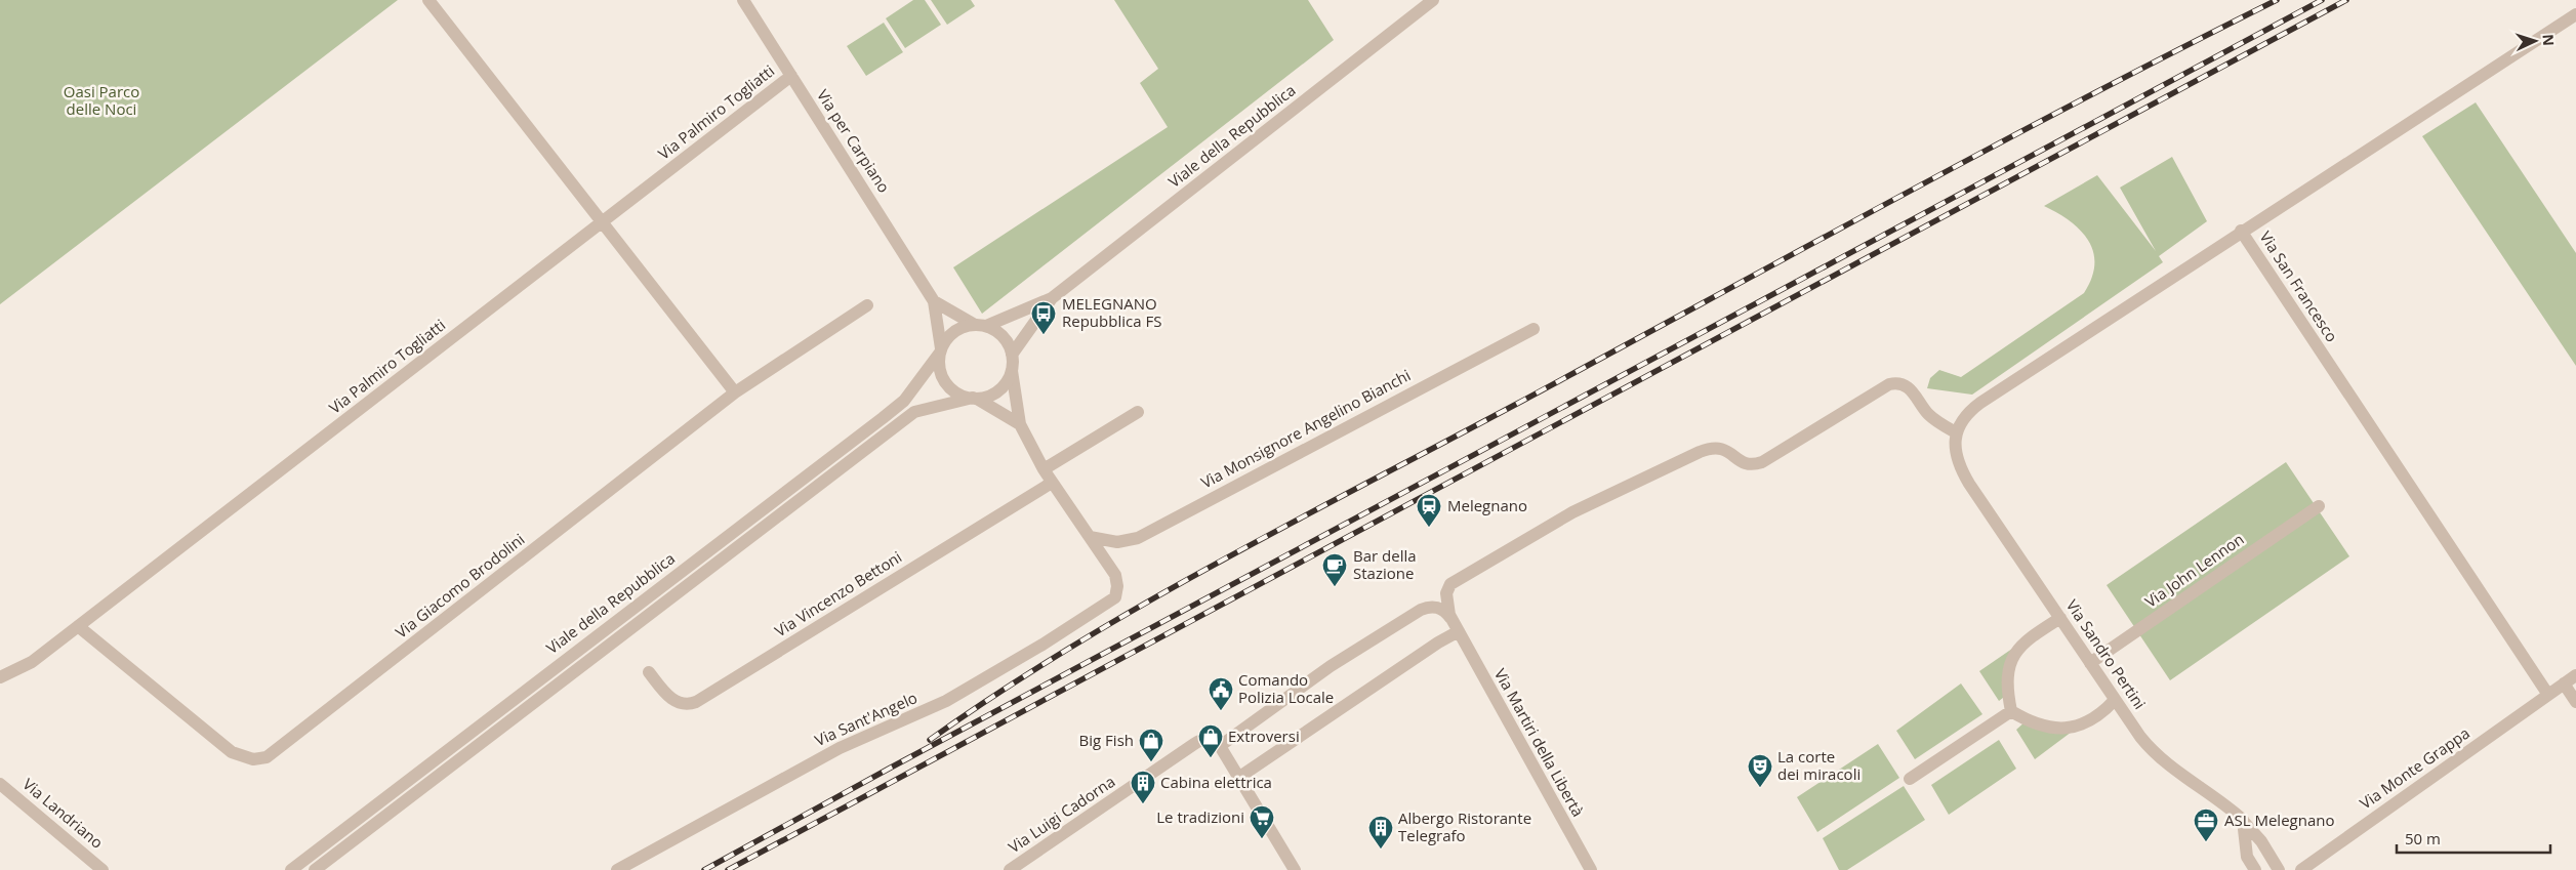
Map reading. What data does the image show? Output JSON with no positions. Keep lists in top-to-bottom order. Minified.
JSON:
{"streets":{"street":["Via Palmiro Togliatti","Viale della Repubblica","Via per Carpiano","Via San Francesco","Via Monsignore Angelino Bianchi","Via John Lennon","Via Giacomo Brodolini","Via Vincenzo Bettoni","Via Sandro Pertini","Via Sant'Angelo","Via Martiri della Libertà","Via Monte Grappa","Via Landriano","Via Luigi Cadorna"]},"crossings":[["Via Palmiro Togliatti","Via per Carpiano"],["Via Palmiro Togliatti","Via Giacomo Brodolini"],["Viale della Repubblica","Via per Carpiano"],["Via San Francesco","Via Monte Grappa"],["Via Monsignore Angelino Bianchi","Via Sant'Angelo"],["Via John Lennon","Via Sandro Pertini"],["Via Martiri della Libertà","Via Luigi Cadorna"]],"parks":["Oasi Parco delle Noci"],"places":{"bus stop":["MELEGNANO Repubblica FS"],"station":["Melegnano"],"cafe":["Bar della Stazione"],"public building":["Comando Polizia Locale"],"shop":["Extroversi","Big Fish"],"theatre":["La corte dei miracoli"],"building":["Cabina elettrica","Albergo Ristorante Telegrafo"],"supermarket":["Le tradizioni"],"office":["ASL Melegnano"]},"scale_bar":"50 m","north":"right"}
